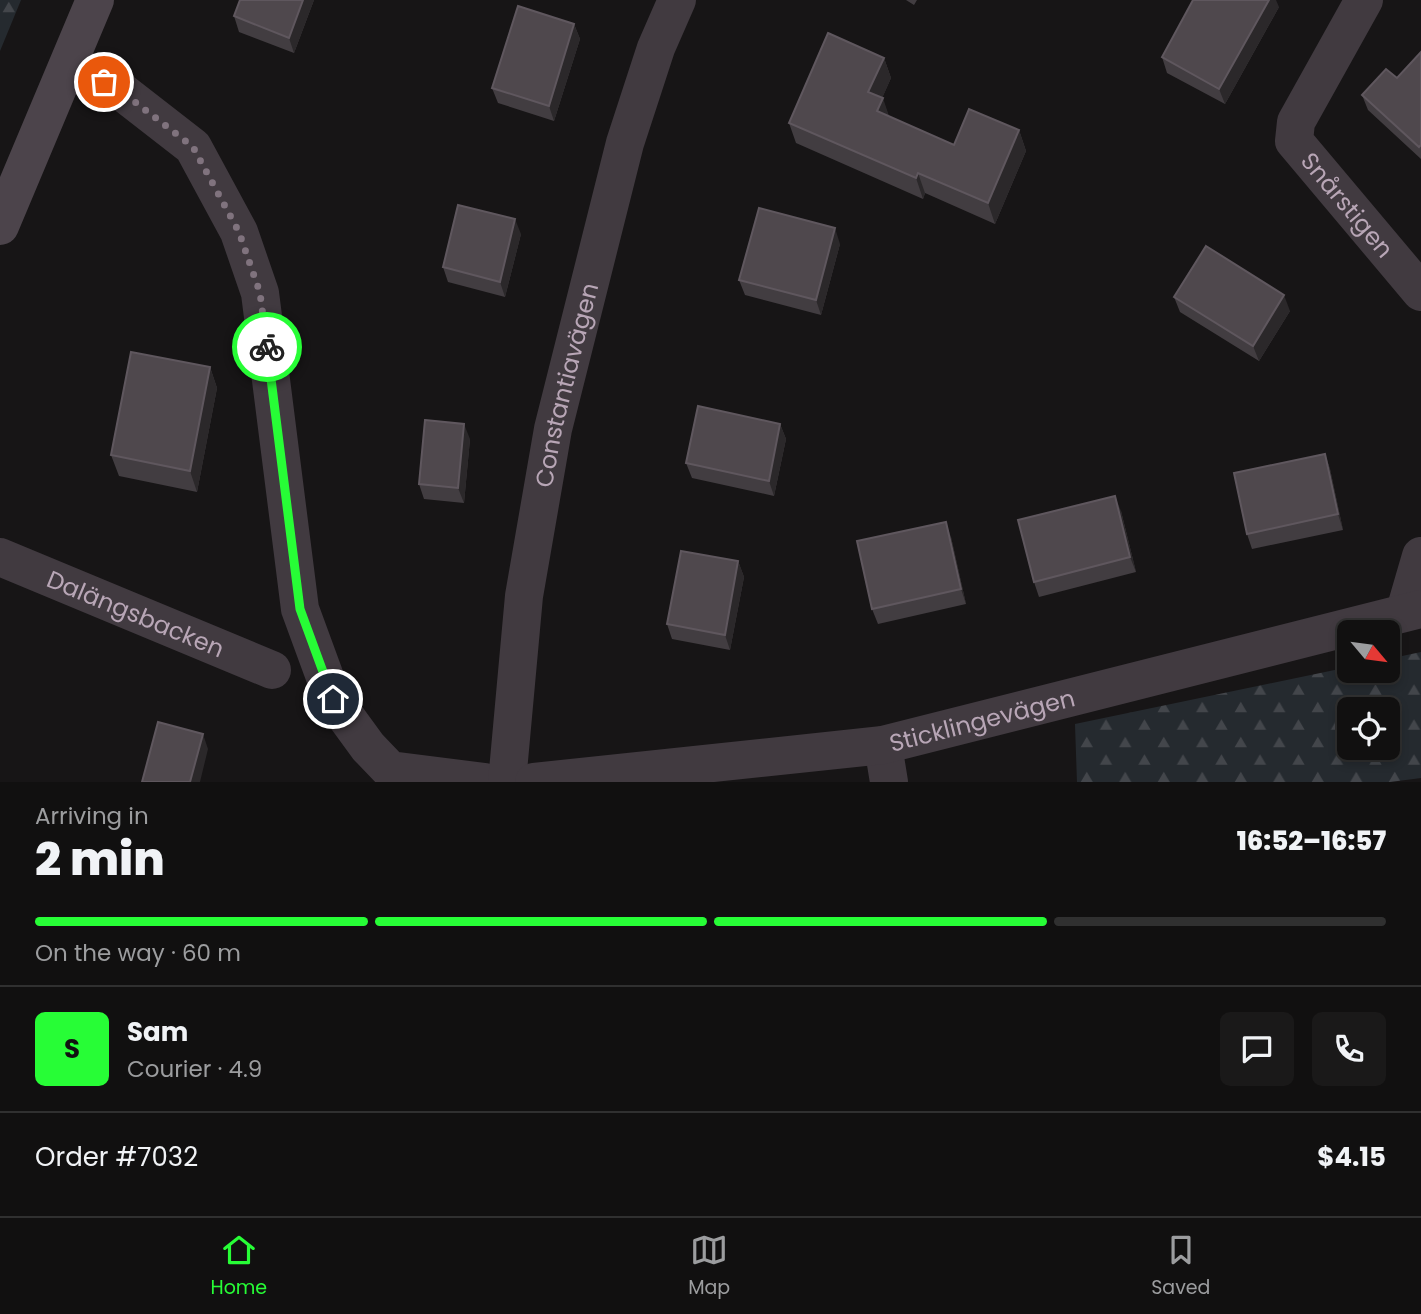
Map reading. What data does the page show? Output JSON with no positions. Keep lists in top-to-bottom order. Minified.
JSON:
{"streets":{"street":["Snårstigen","Constantiavägen","Dalängsbacken","Sticklingevägen"]},"north":"bottom right","page":{"heading":["2 min","Arriving in","16:52–16:57"],"panel":["Sam","Courier · 4.9","Order #7032","$4.15"],"bar":"On the way · 60 m","round":"S","tabs":["Home","Map","Saved"]}}
